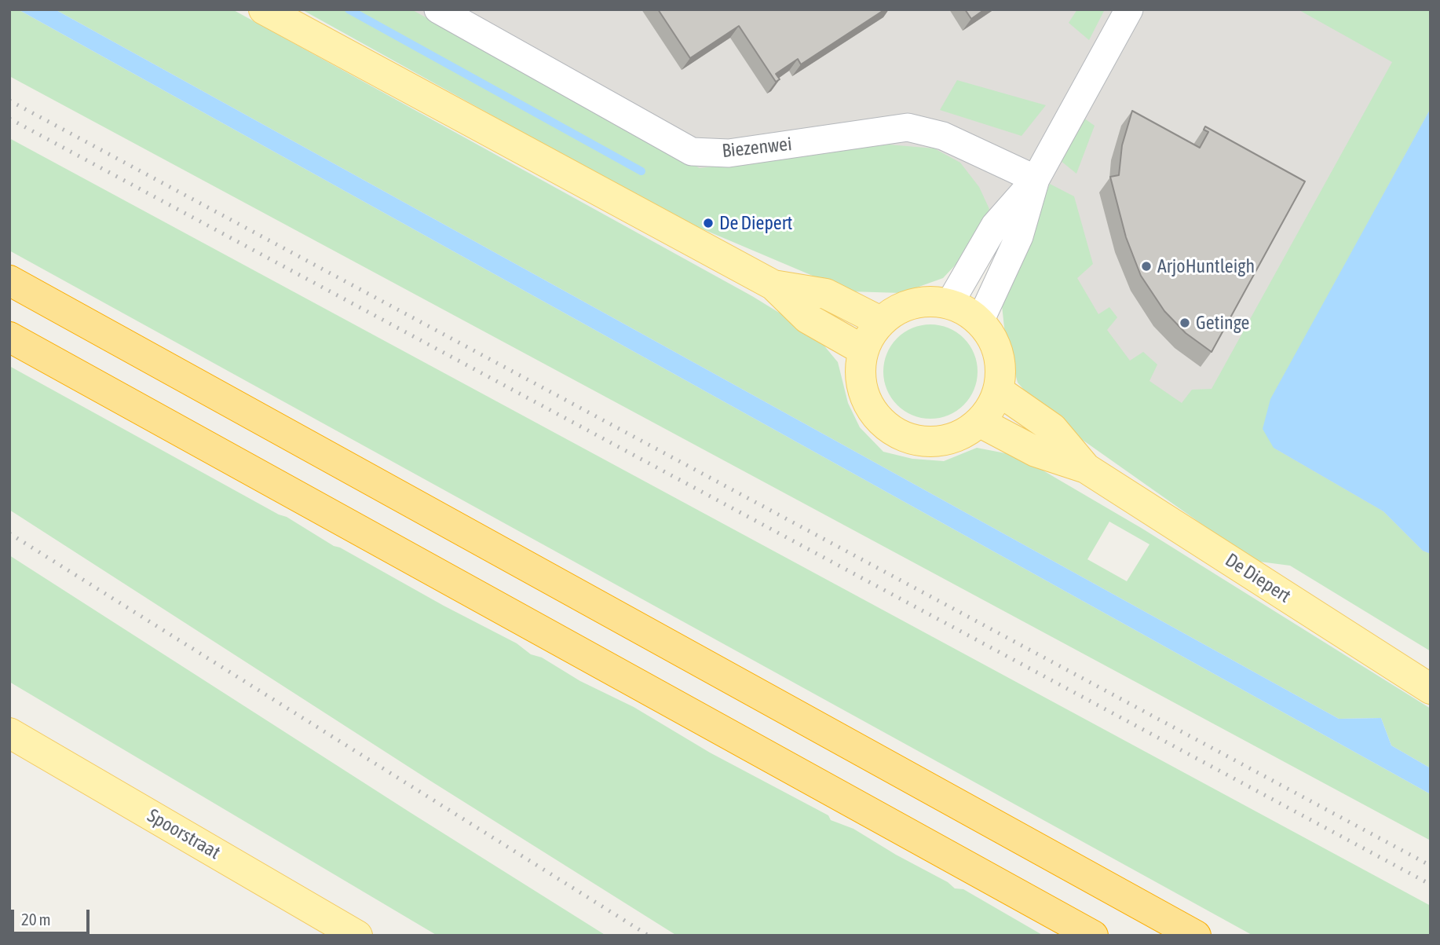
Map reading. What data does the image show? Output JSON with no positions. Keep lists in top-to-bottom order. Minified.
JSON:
{"streets":{"main road":["De Diepert","Spoorstraat"],"street":["Biezenwei"]},"places":["De Diepert","ArjoHuntleigh","Getinge"],"scale_bar":"20 m"}
